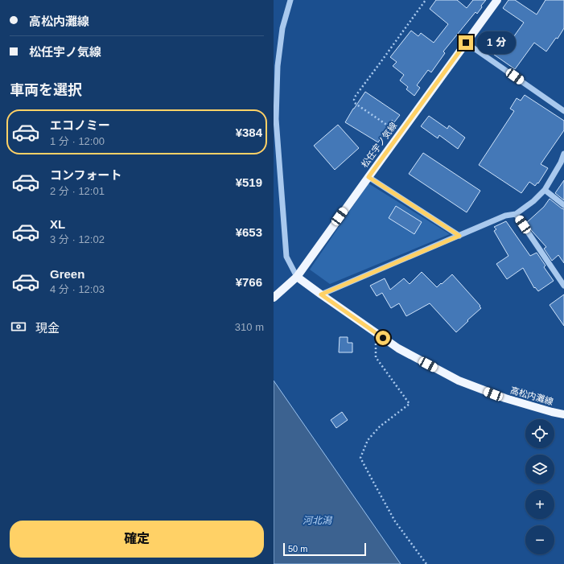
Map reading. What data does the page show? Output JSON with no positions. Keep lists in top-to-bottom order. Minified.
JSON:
{"streets":{"main road":["松任宇ノ気線","高松内灘線"]},"crossings":[["松任宇ノ気線","高松内灘線"]],"water":["河北潟"],"scale_bar":"50 m","page":{"banner":["高松内灘線","松任宇ノ気線"],"bubble":"1 分","heading":"車両を選択","list":[{"name":"エコノミー","note":"1 分 · 12:00","value":"¥384"},{"name":"コンフォート","note":"2 分 · 12:01","value":"¥519"},{"name":"XL","note":"3 分 · 12:02","value":"¥653"},{"name":"Green","note":"4 分 · 12:03","value":"¥766"}],"pay":["現金","310 m"],"map_buttons":["+","−"],"buttons":"確定","scale":"50 m"}}
